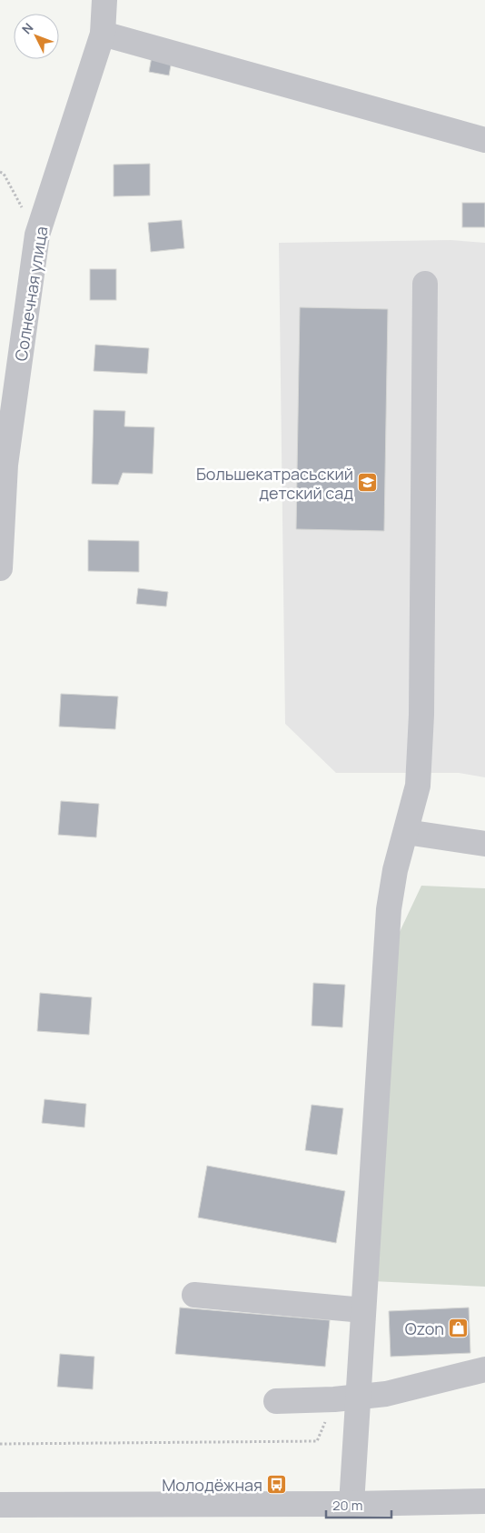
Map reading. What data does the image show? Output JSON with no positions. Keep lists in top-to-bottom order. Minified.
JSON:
{"streets":{"street":["Солнечная улица"]},"places":{"school or university":["Большекатрасьский детский сад"],"shop":["Ozon"],"bus stop":["Молодёжная"]},"scale_bar":"20 m","north":"top left"}
